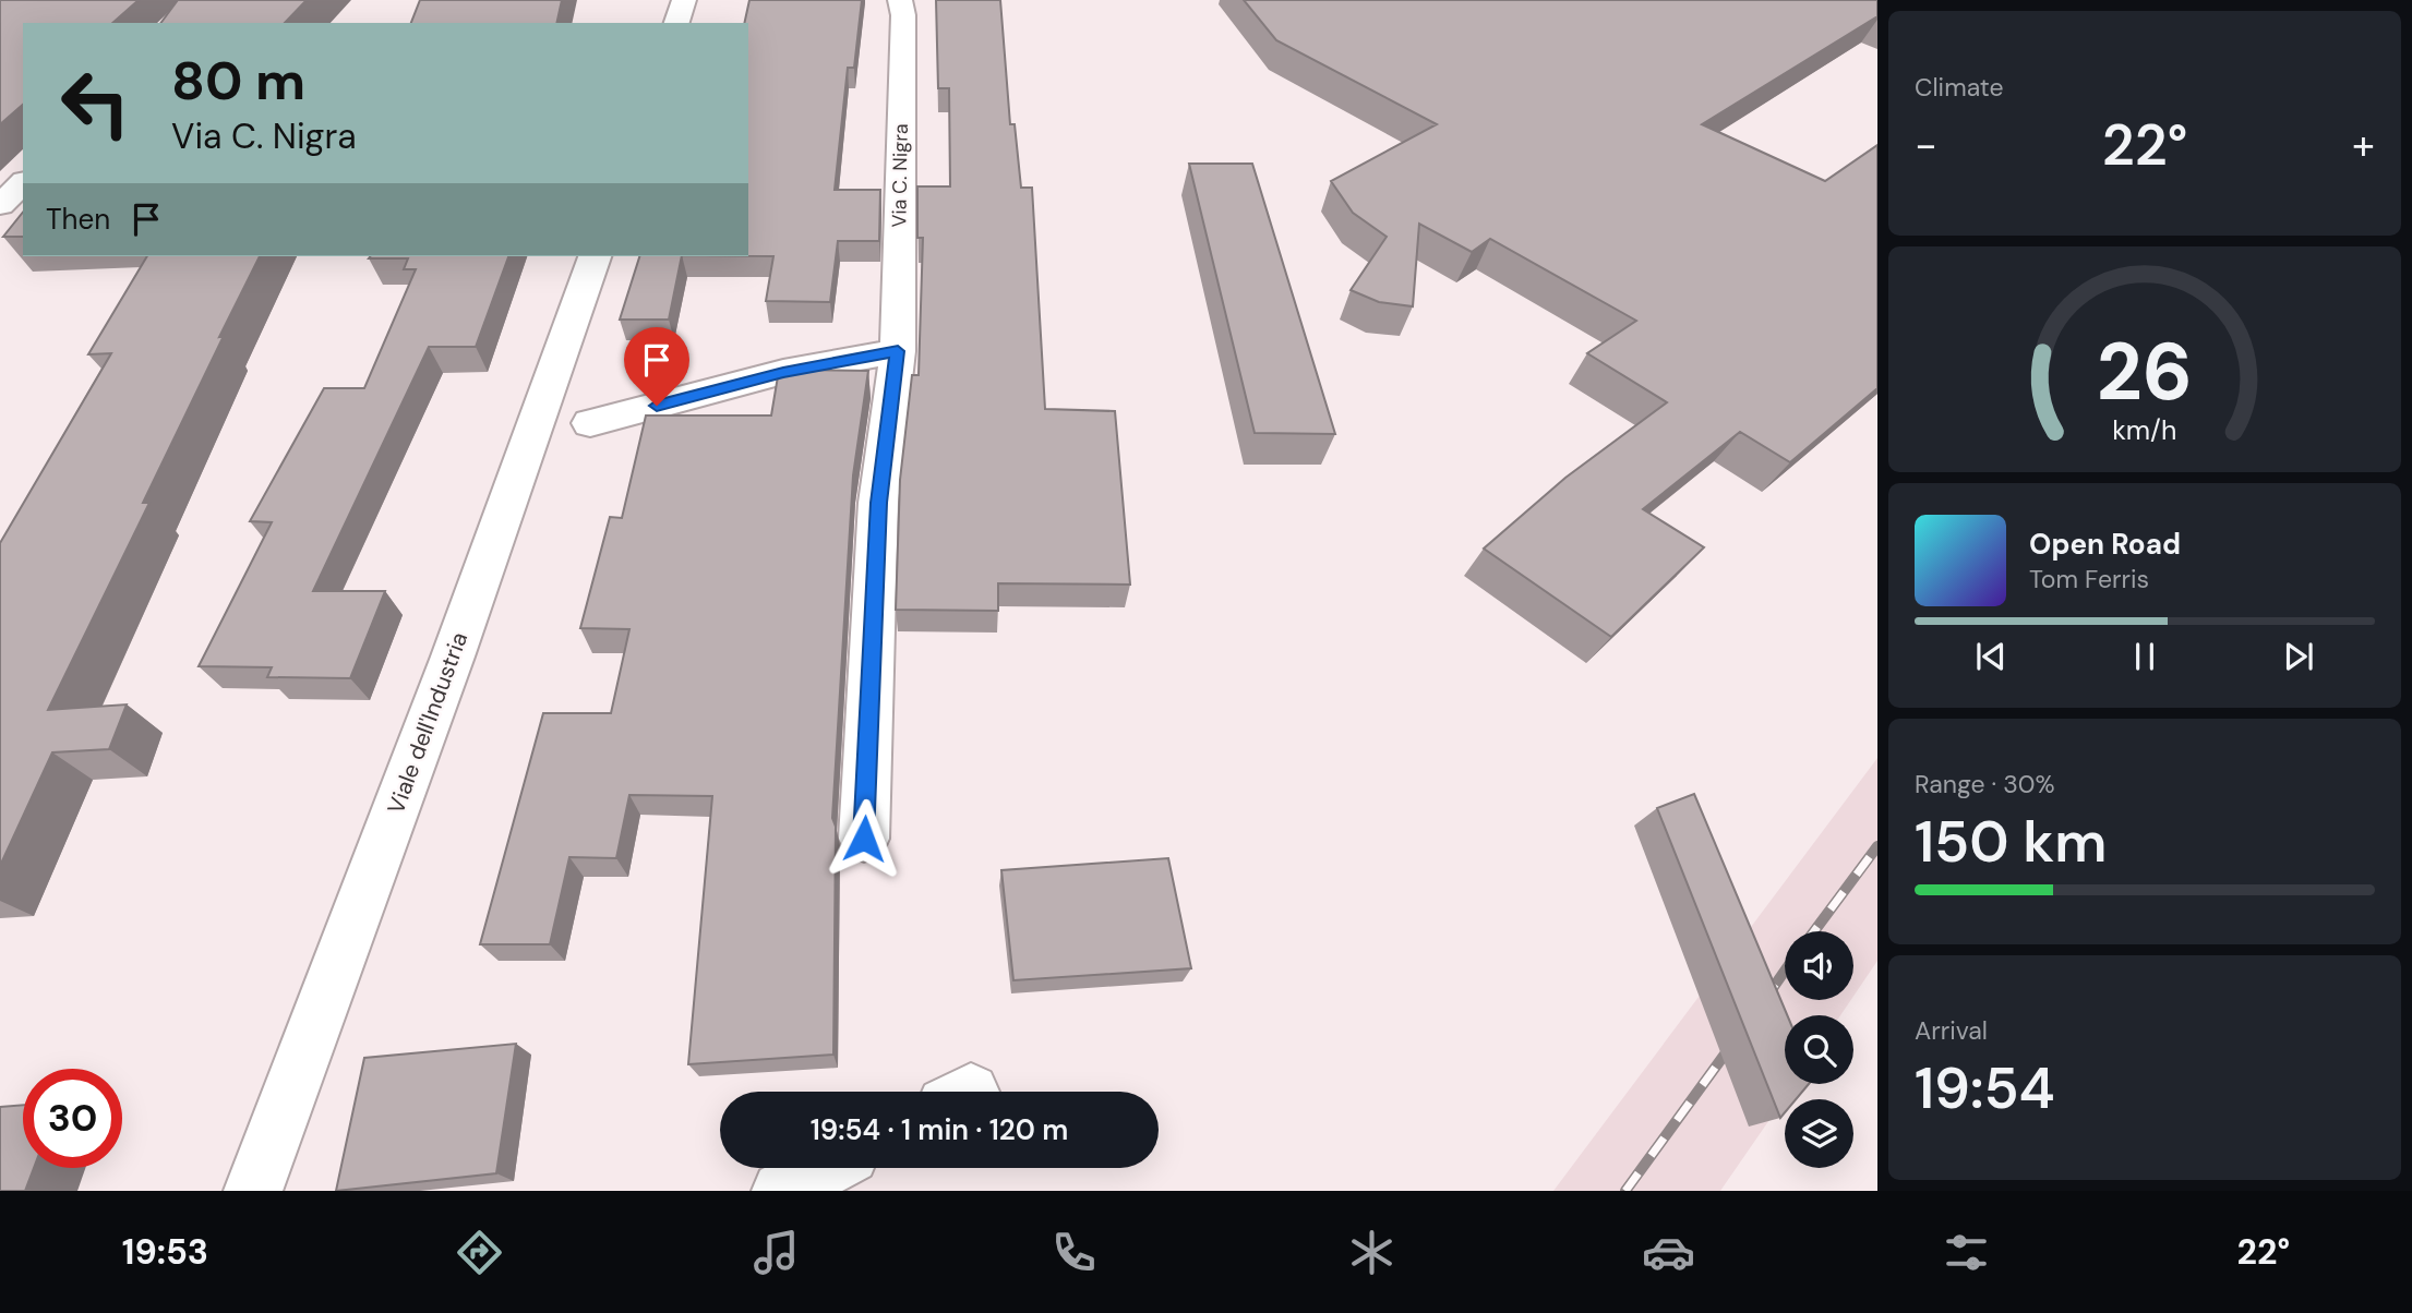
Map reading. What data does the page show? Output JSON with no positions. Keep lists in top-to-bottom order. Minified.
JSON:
{"streets":{"street":["Via C. Nigra","Viale dell'Industria"]},"page":{"tile":["Climate",["Range · 30%","150 km"],["Arrival","19:54"]],"turn":["80 m","Via C. Nigra"],"heat":["−","22°","+"],"then":"Then","song":["Open Road","Tom Ferris"],"limit":"30","trip":"19:54 · 1 min · 120 m","tabs":["19:53","22°"],"gauge":["26","km/h"]}}
